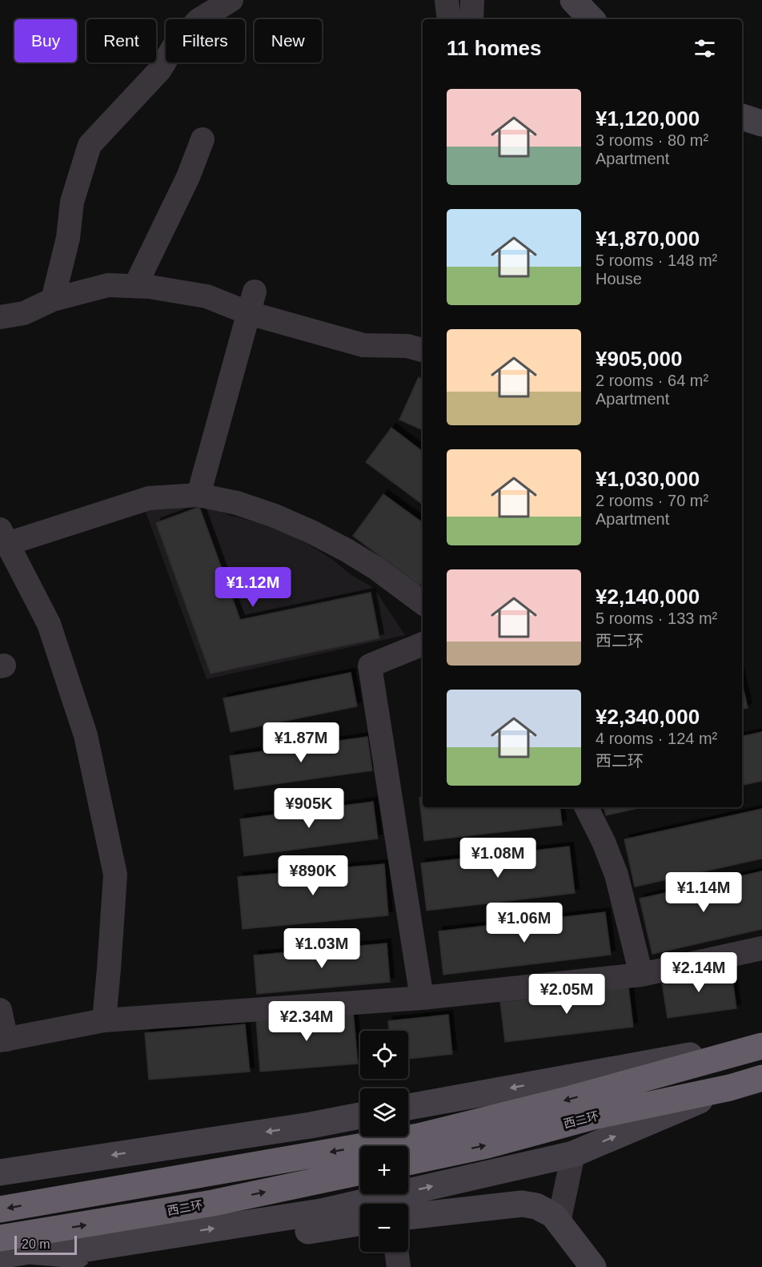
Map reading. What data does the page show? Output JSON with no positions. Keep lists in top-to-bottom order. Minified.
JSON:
{"streets":{"highway":["西二环"]},"scale_bar":"20 m","page":{"chip":["Buy","Rent","Filters","New"],"heading":"11 homes","list":[{"name":"¥1,120,000","note":"3 rooms · 80 m² · Apartment"},{"name":"¥1,870,000","note":"5 rooms · 148 m² · House"},{"name":"¥905,000","note":"2 rooms · 64 m² · Apartment"},{"name":"¥1,030,000","note":"2 rooms · 70 m² · Apartment"},{"name":"¥2,140,000","note":"5 rooms · 133 m² · 西二环"},{"name":"¥2,340,000","note":"4 rooms · 124 m² · 西二环"}],"price":["¥1.12M","¥1.87M","¥905K","¥1.08M","¥890K","¥1.14M","¥1.06M","¥1.03M","¥2.14M","¥2.05M","¥2.34M"],"map_buttons":["+","−"],"scale":"20 m"}}
